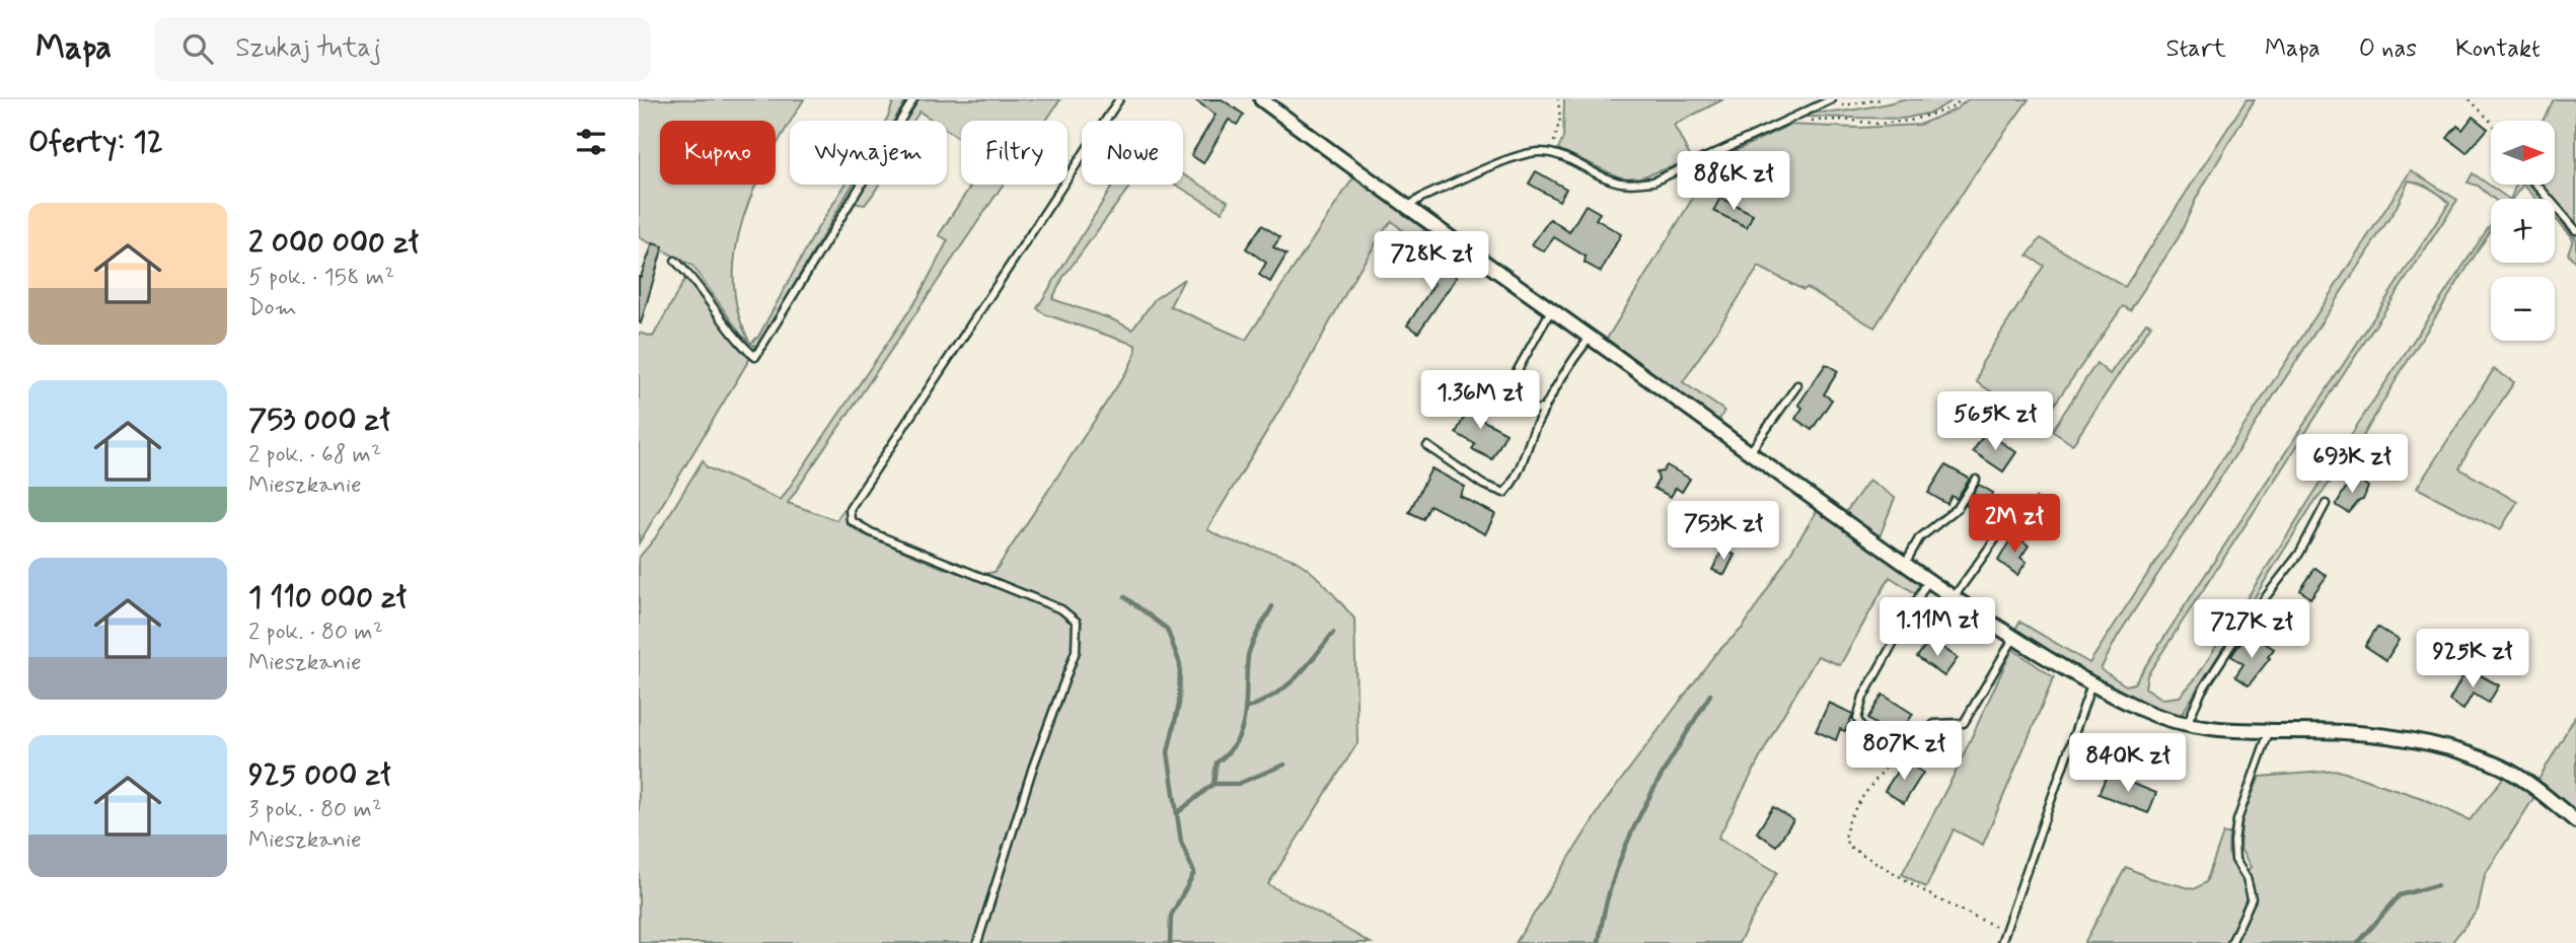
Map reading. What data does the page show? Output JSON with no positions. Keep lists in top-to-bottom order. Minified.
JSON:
{"north":"right","page":{"header":"Mapa","search":"Szukaj tutaj","nav":["Start","Mapa","O nas","Kontakt"],"heading":"Oferty: 12","map_buttons":["+","−"],"chip":["Kupno","Wynajem","Filtry","Nowe"],"price":["886K zł","728K zł","1.36M zł","565K zł","693K zł","2M zł","753K zł","1.11M zł","727K zł","925K zł","807K zł","840K zł"],"list":[{"name":"2 000 000 zł","note":"5 pok. · 158 m² · Dom"},{"name":"753 000 zł","note":"2 pok. · 68 m² · Mieszkanie"},{"name":"1 110 000 zł","note":"2 pok. · 80 m² · Mieszkanie"},{"name":"925 000 zł","note":"3 pok. · 80 m² · Mieszkanie"}]}}
